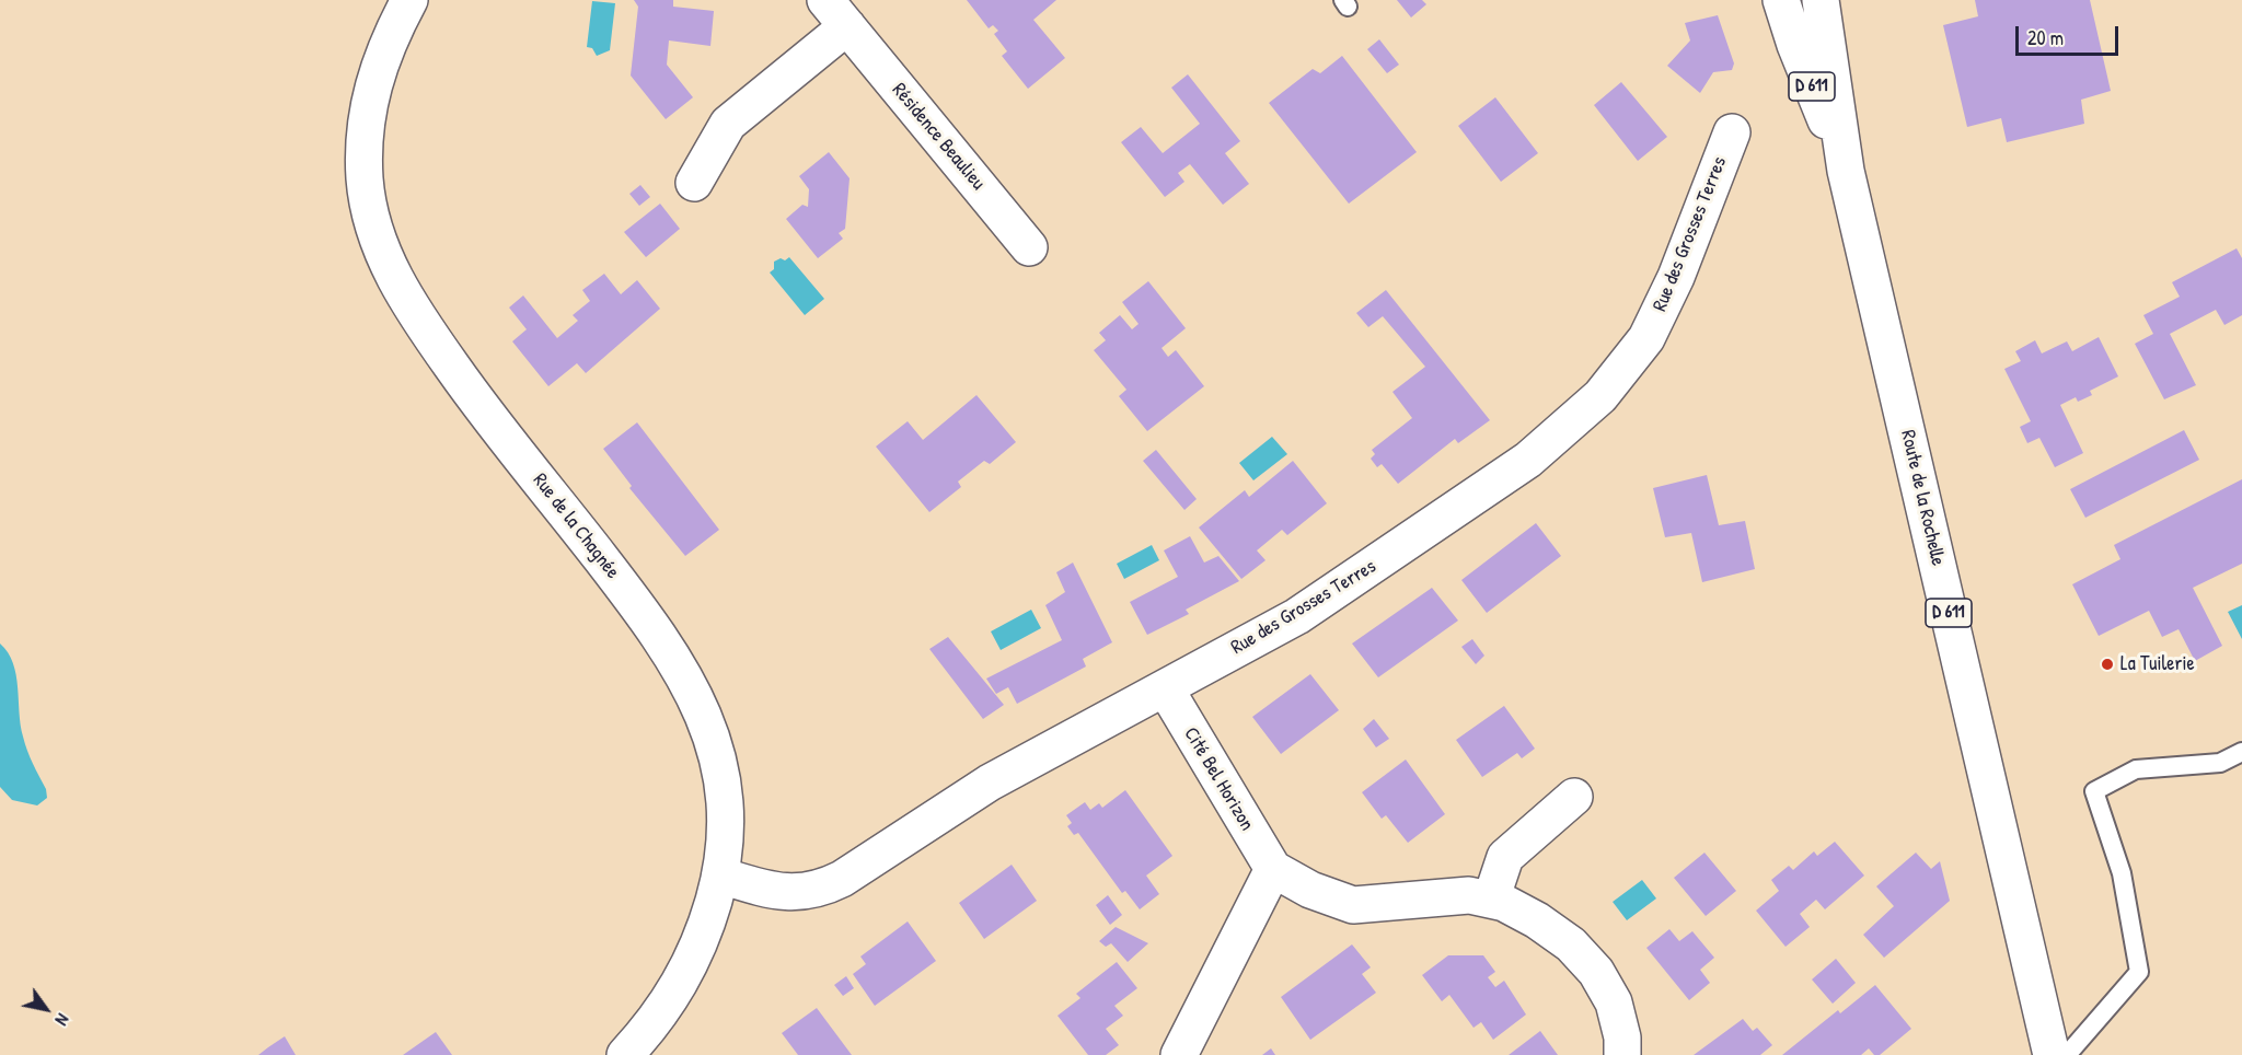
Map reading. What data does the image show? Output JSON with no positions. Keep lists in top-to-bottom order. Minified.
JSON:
{"streets":{"street":["D 611","Résidence Beaulieu","Rue des Grosses Terres","Route de la Rochelle","Rue de la Chagnée","Cité Bel Horizon"]},"crossings":[["Rue des Grosses Terres","Rue de la Chagnée"],["Rue des Grosses Terres","Cité Bel Horizon"]],"places":["La Tuilerie"],"scale_bar":"20 m","north":"bottom right"}
